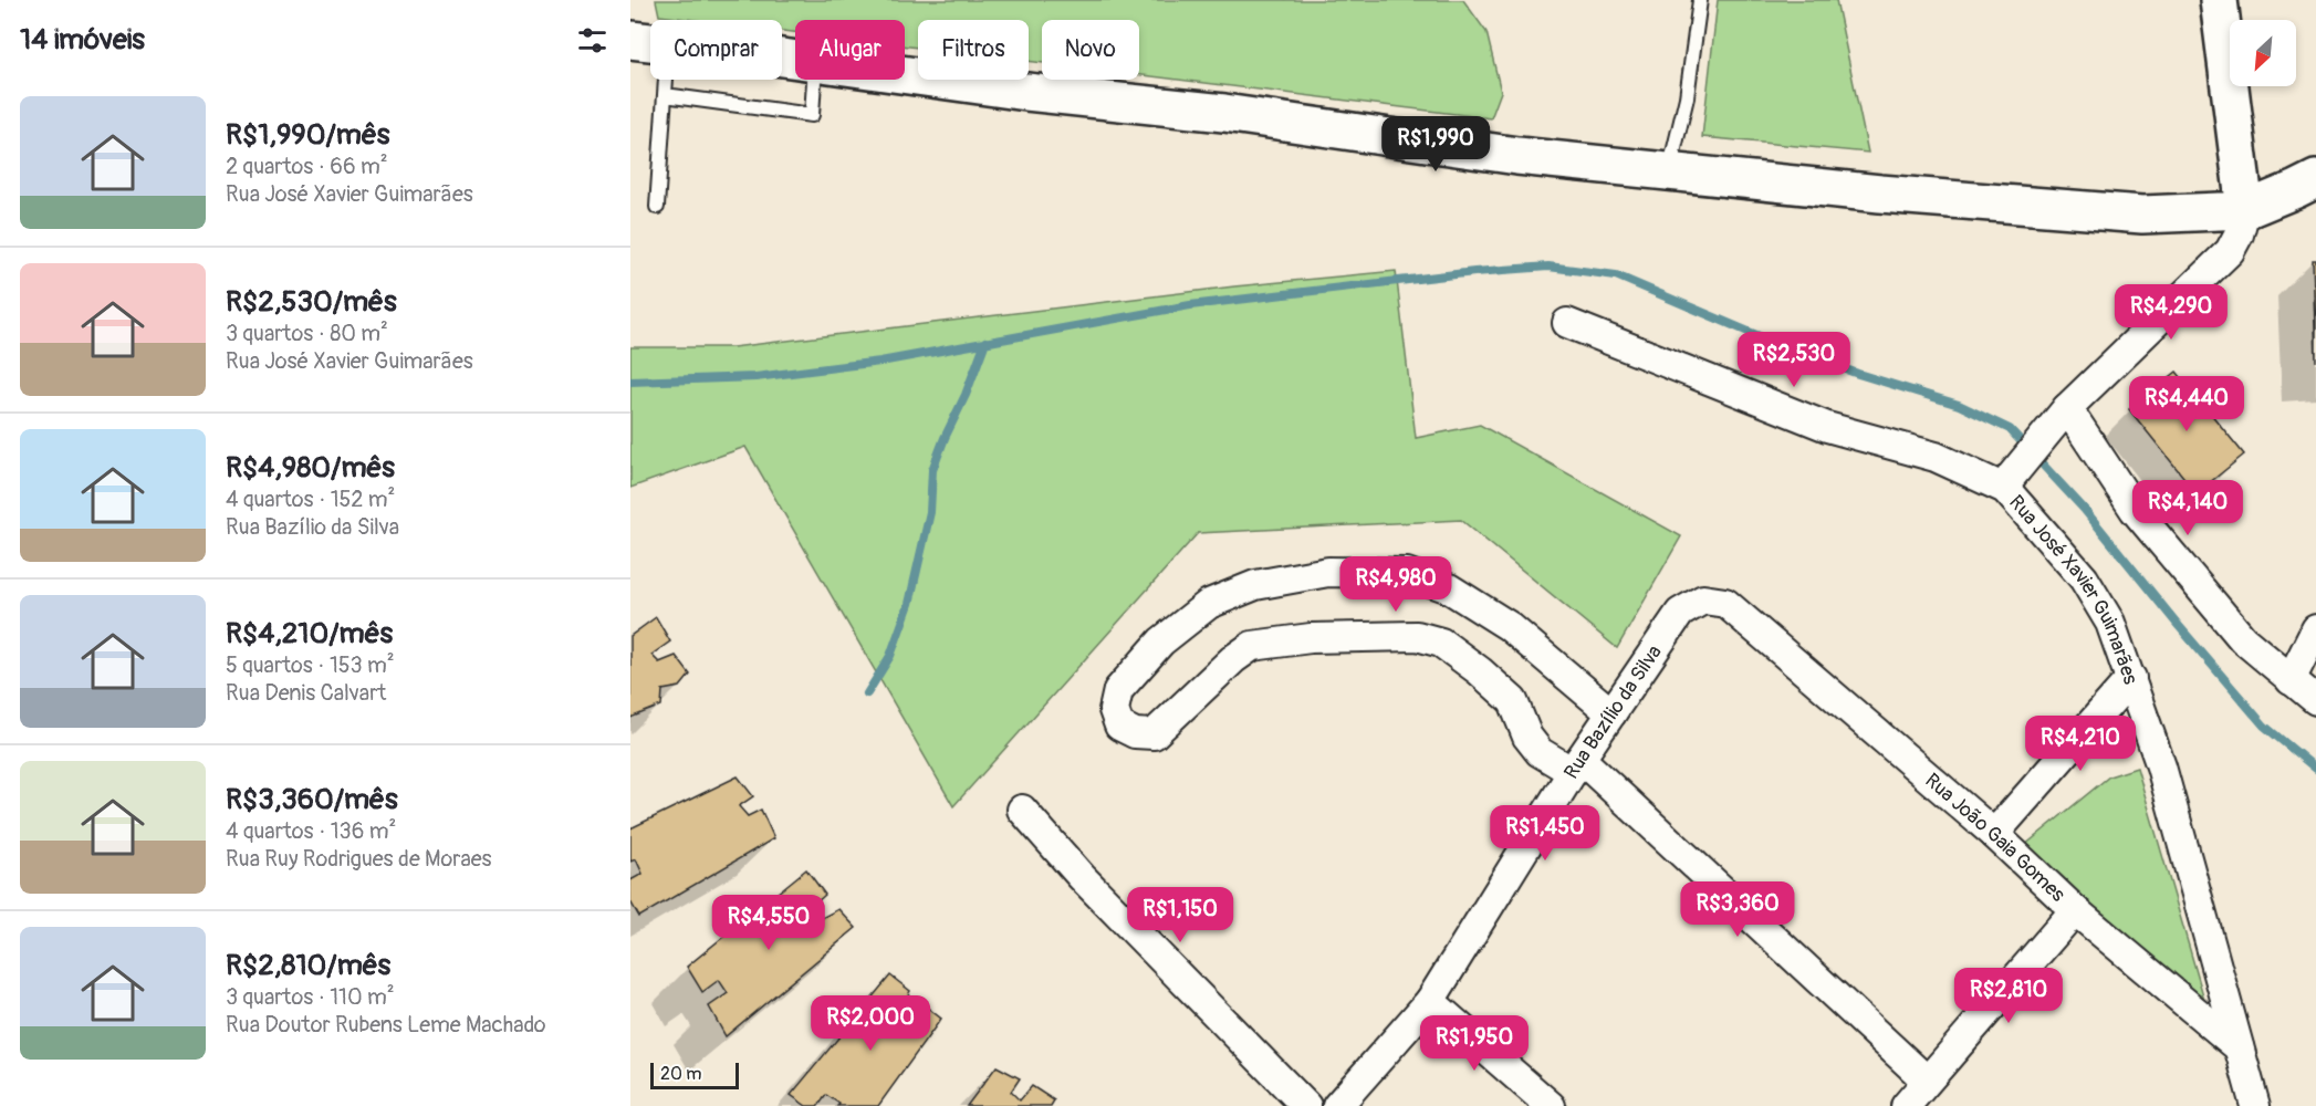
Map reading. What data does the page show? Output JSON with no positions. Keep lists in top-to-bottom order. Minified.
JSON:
{"streets":{"street":["Rua José Xavier Guimarães","Rua Bazílio da Silva","Rua João Gaia Gomes"]},"crossings":[["Rua José Xavier Guimarães","Rua João Gaia Gomes"],["Rua Bazílio da Silva","Rua João Gaia Gomes"]],"scale_bar":"20 m","north":"bottom left","page":{"heading":"14 imóveis","chip":["Comprar","Alugar","Filtros","Novo"],"list":[{"name":"R$1,990/mês","note":"2 quartos · 66 m² · Rua José Xavier Guimarães"},{"name":"R$2,530/mês","note":"3 quartos · 80 m² · Rua José Xavier Guimarães"},{"name":"R$4,980/mês","note":"4 quartos · 152 m² · Rua Bazílio da Silva"},{"name":"R$4,210/mês","note":"5 quartos · 153 m² · Rua Denis Calvart"},{"name":"R$3,360/mês","note":"4 quartos · 136 m² · Rua Ruy Rodrigues de Moraes"},{"name":"R$2,810/mês","note":"3 quartos · 110 m² · Rua Doutor Rubens Leme Machado"}],"price":["R$1,990","R$4,290","R$2,530","R$4,440","R$4,140","R$4,980","R$4,210","R$1,450","R$3,360","R$1,150","R$4,550","R$2,810","R$2,000","R$1,950"],"scale":"20 m"}}
